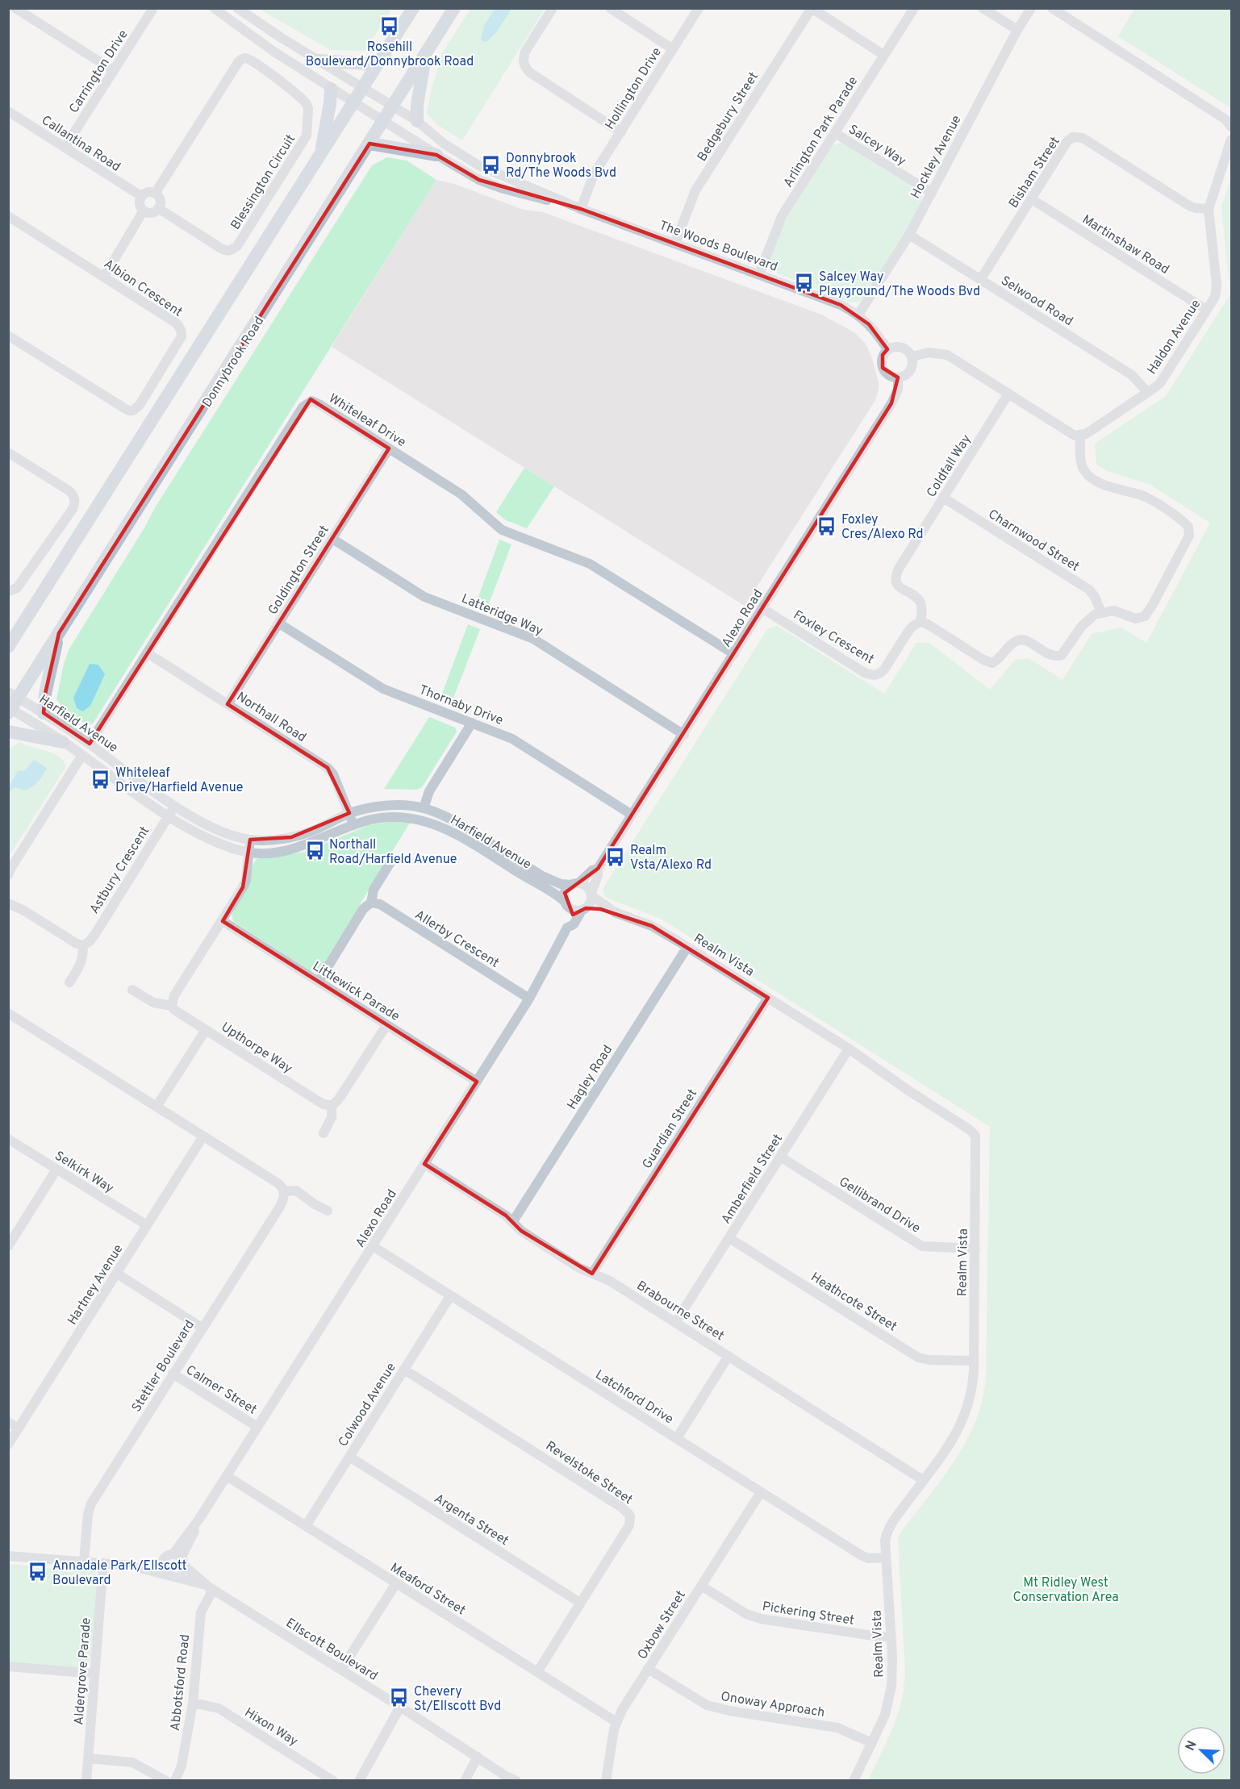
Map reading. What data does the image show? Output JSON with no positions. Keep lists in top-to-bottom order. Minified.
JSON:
{"streets":{"main road":["Donnybrook Road"],"street":["Carrington Drive","Hollington Drive","Bedgebury Street","Arlington Park Parade","Callantina Road","Salcey Way","Hockley Avenue","Bisham Street","Blessington Circuit","Martinshaw Road","The Woods Boulevard","Albion Crescent","Selwood Road","Haldon Avenue","Whiteleaf Drive","Coldfall Way","Charnwood Street","Goldington Street","Latteridge Way","Alexo Road","Foxley Crescent","Thornaby Drive","Northall Road","Harfield Avenue","Astbury Crescent","Allerby Crescent","Realm Vista","Littlewick Parade","Upthorpe Way","Hagley Road","Guardian Street","Selkirk Way","Amberfield Street","Gellibrand Drive","Hartney Avenue","Heathcote Street","Brabourne Street","Stettler Boulevard","Calmer Street","Latchford Drive","Colwood Avenue","Revelstoke Street","Argenta Street","Meaford Street","Pickering Street","Oxbow Street","Ellscott Boulevard","Aldergrove Parade","Abbotsford Road","Onoway Approach","Hixon Way"]},"crossings":[["Carrington Drive","Callantina Road"],["Hollington Drive","The Woods Boulevard"],["Bedgebury Street","The Woods Boulevard"],["Arlington Park Parade","Salcey Way"],["Arlington Park Parade","The Woods Boulevard"],["Callantina Road","Blessington Circuit"],["Salcey Way","Hockley Avenue"],["Hockley Avenue","The Woods Boulevard"],["Hockley Avenue","Selwood Road"],["Bisham Street","Martinshaw Road"],["Bisham Street","Selwood Road"],["Bisham Street","Haldon Avenue"],["Martinshaw Road","Haldon Avenue"],["The Woods Boulevard","Donnybrook Road"],["The Woods Boulevard","Alexo Road"],["Selwood Road","Haldon Avenue"],["Donnybrook Road","Harfield Avenue"],["Whiteleaf Drive","Goldington Street"],["Whiteleaf Drive","Alexo Road"],["Whiteleaf Drive","Northall Road"],["Whiteleaf Drive","Harfield Avenue"],["Coldfall Way","Charnwood Street"],["Coldfall Way","Foxley Crescent"],["Goldington Street","Latteridge Way"],["Goldington Street","Thornaby Drive"],["Goldington Street","Northall Road"],["Latteridge Way","Alexo Road"],["Alexo Road","Foxley Crescent"],["Alexo Road","Thornaby Drive"],["Alexo Road","Harfield Avenue"],["Alexo Road","Allerby Crescent"],["Alexo Road","Realm Vista"],["Alexo Road","Littlewick Parade"],["Alexo Road","Brabourne Street"],["Alexo Road","Calmer Street"],["Alexo Road","Latchford Drive"],["Alexo Road","Meaford Street"],["Alexo Road","Ellscott Boulevard"],["Northall Road","Harfield Avenue"],["Harfield Avenue","Astbury Crescent"],["Harfield Avenue","Realm Vista"],["Realm Vista","Hagley Road"],["Realm Vista","Guardian Street"],["Realm Vista","Amberfield Street"],["Realm Vista","Gellibrand Drive"],["Realm Vista","Heathcote Street"],["Realm Vista","Brabourne Street"],["Realm Vista","Latchford Drive"],["Realm Vista","Pickering Street"],["Realm Vista","Onoway Approach"],["Hagley Road","Brabourne Street"],["Guardian Street","Brabourne Street"],["Selkirk Way","Hartney Avenue"],["Amberfield Street","Gellibrand Drive"],["Amberfield Street","Heathcote Street"],["Amberfield Street","Brabourne Street"],["Stettler Boulevard","Calmer Street"],["Stettler Boulevard","Ellscott Boulevard"],["Latchford Drive","Colwood Avenue"],["Latchford Drive","Oxbow Street"],["Colwood Avenue","Revelstoke Street"],["Colwood Avenue","Argenta Street"],["Colwood Avenue","Meaford Street"],["Revelstoke Street","Argenta Street"],["Revelstoke Street","Meaford Street"],["Meaford Street","Oxbow Street"],["Pickering Street","Oxbow Street"],["Oxbow Street","Onoway Approach"],["Ellscott Boulevard","Aldergrove Parade"],["Ellscott Boulevard","Abbotsford Road"],["Abbotsford Road","Hixon Way"]],"parks":["Mt Ridley West Conservation Area"],"places":{"bus stop":["Rosehill Boulevard/Donnybrook Road","Donnybrook Rd/The Woods Bvd","Salcey Way Playground/The Woods Bvd","Foxley Cres/Alexo Rd","Whiteleaf Drive/Harfield Avenue","Northall Road/Harfield Avenue","Realm Vsta/Alexo Rd","Annadale Park/Ellscott Boulevard","Chevery St/Ellscott Bvd"]},"north":"top left"}
